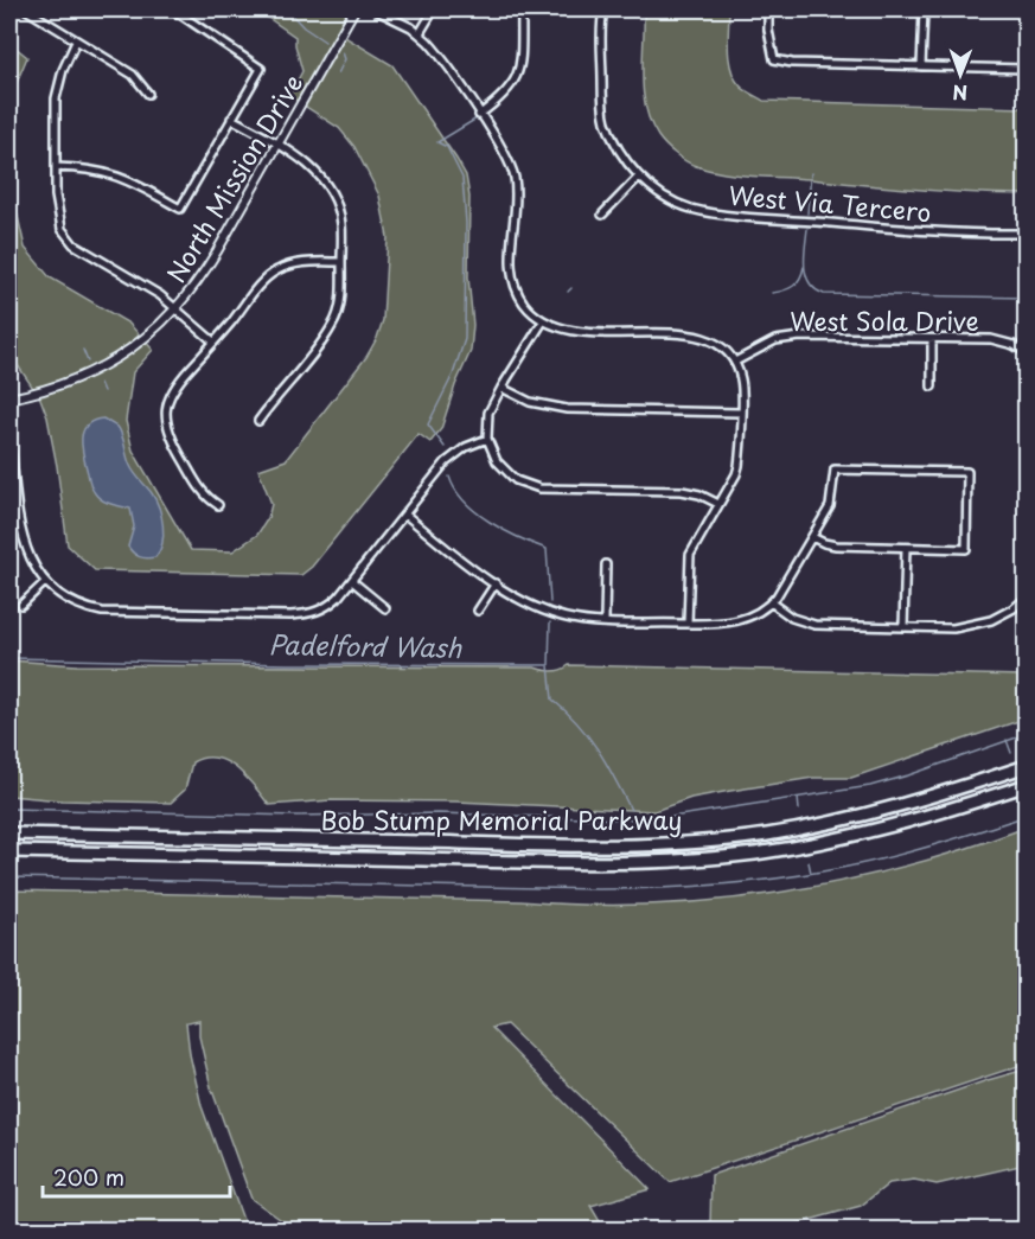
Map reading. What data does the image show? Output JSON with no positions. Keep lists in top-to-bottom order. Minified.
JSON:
{"streets":{"highway":["Bob Stump Memorial Parkway"],"street":["North Mission Drive","West Via Tercero","West Sola Drive"]},"water":["Padelford Wash"],"scale_bar":"200 m","north":"bottom"}
